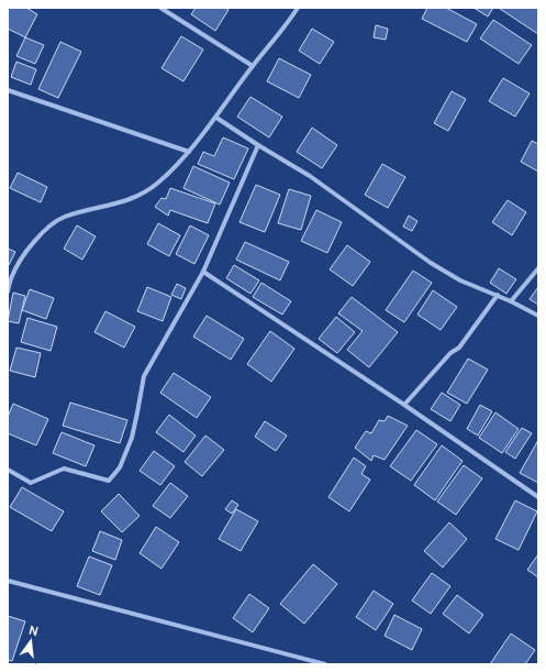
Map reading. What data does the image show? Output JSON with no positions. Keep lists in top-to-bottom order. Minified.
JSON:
{"north":"top"}
